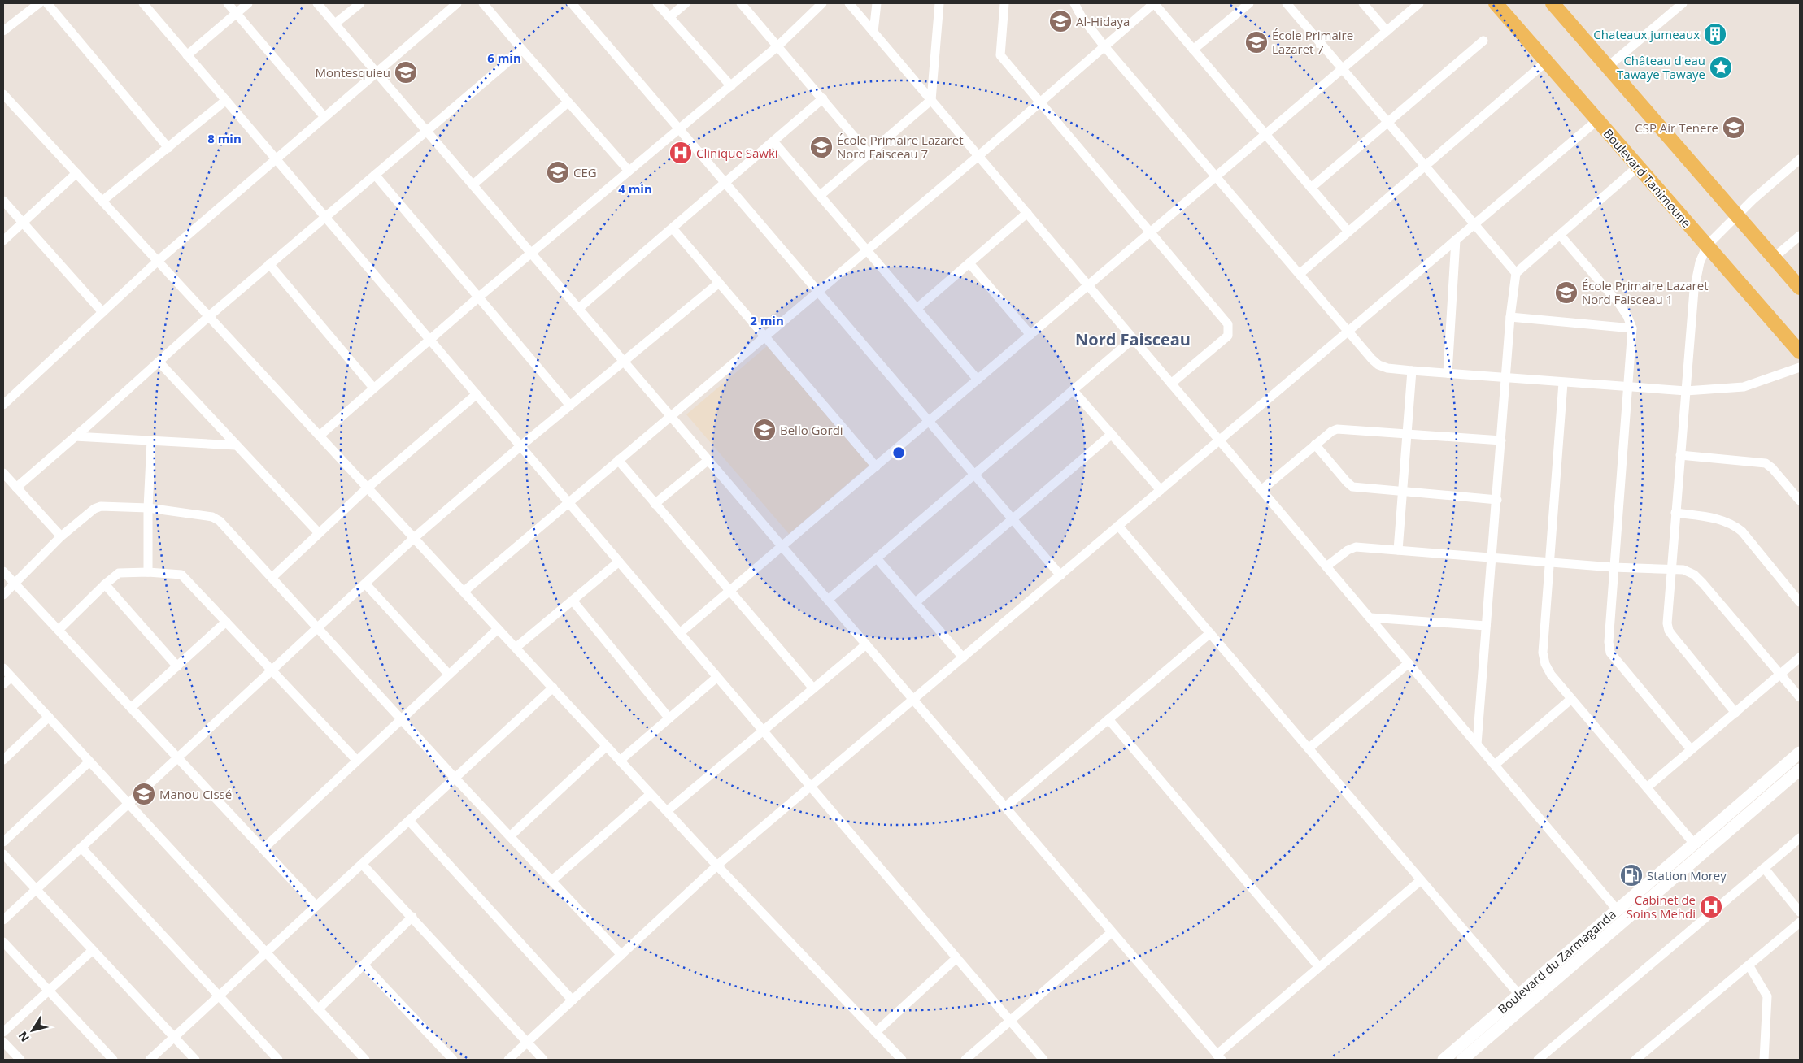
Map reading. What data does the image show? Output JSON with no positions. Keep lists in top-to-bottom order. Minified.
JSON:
{"streets":{"main road":["Boulevard Tanimoune","Boulevard du Zarmaganda"]},"districts":["Nord Faisceau"],"places":{"school or university":["Al-Hidaya","École Primaire Lazaret 7","Montesquieu","CSP Air Tenere","École Primaire Lazaret Nord Faisceau 7","CEG","École Primaire Lazaret Nord Faisceau 1","Bello Gordi","Manou Cissé"],"building":["Chateaux jumeaux"],"place":["Château d'eau Tawaye Tawaye"],"hospital":["Clinique Sawki","Cabinet de Soins Mehdi"],"fuel station":["Station Morey"]},"north":"bottom left","rings":["6 min","8 min","4 min","2 min"]}
